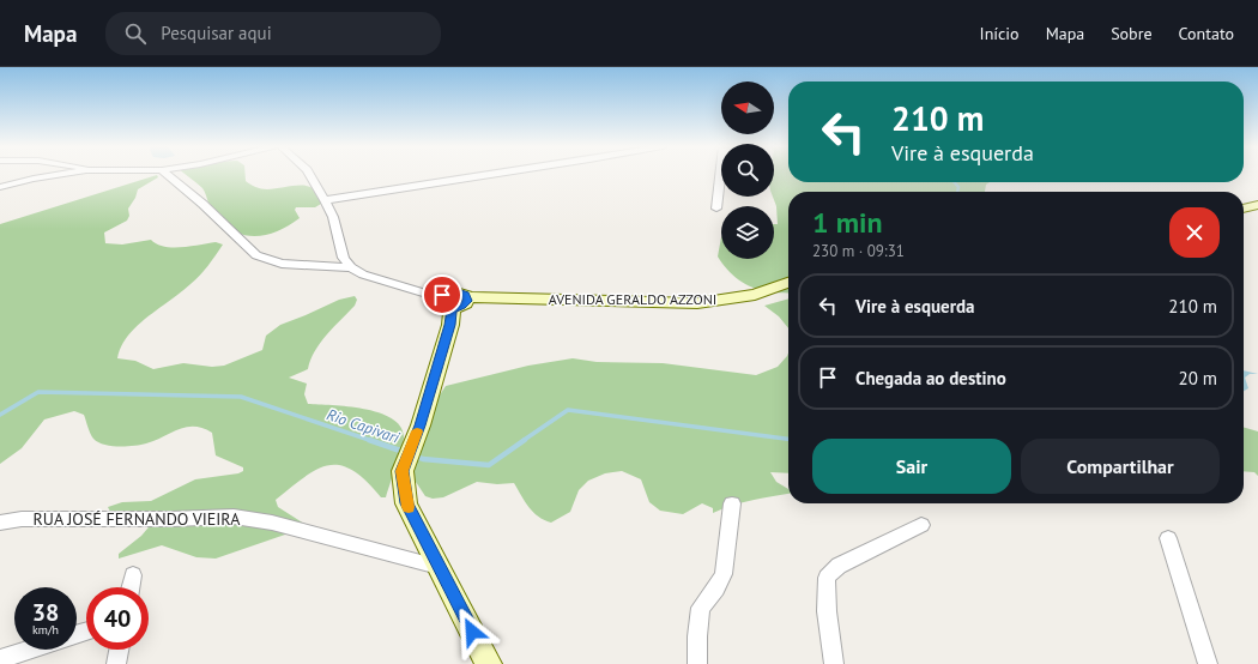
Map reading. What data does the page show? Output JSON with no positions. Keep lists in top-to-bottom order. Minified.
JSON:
{"streets":{"street":["AVENIDA GERALDO AZZONI","RUA JOSÉ FERNANDO VIEIRA"]},"water":["Rio Capivari"],"north":"left","page":{"header":"Mapa","search":"Pesquisar aqui","nav":["Início","Mapa","Sobre","Contato"],"turn":["210 m","Vire à esquerda"],"heading":["1 min","230 m · 09:31"],"list":[{"name":"Vire à esquerda","value":"210 m"},{"name":"Chegada ao destino","value":"20 m"}],"buttons":["Sair","Compartilhar"],"speed":"38 km/h","limit":"40"}}
